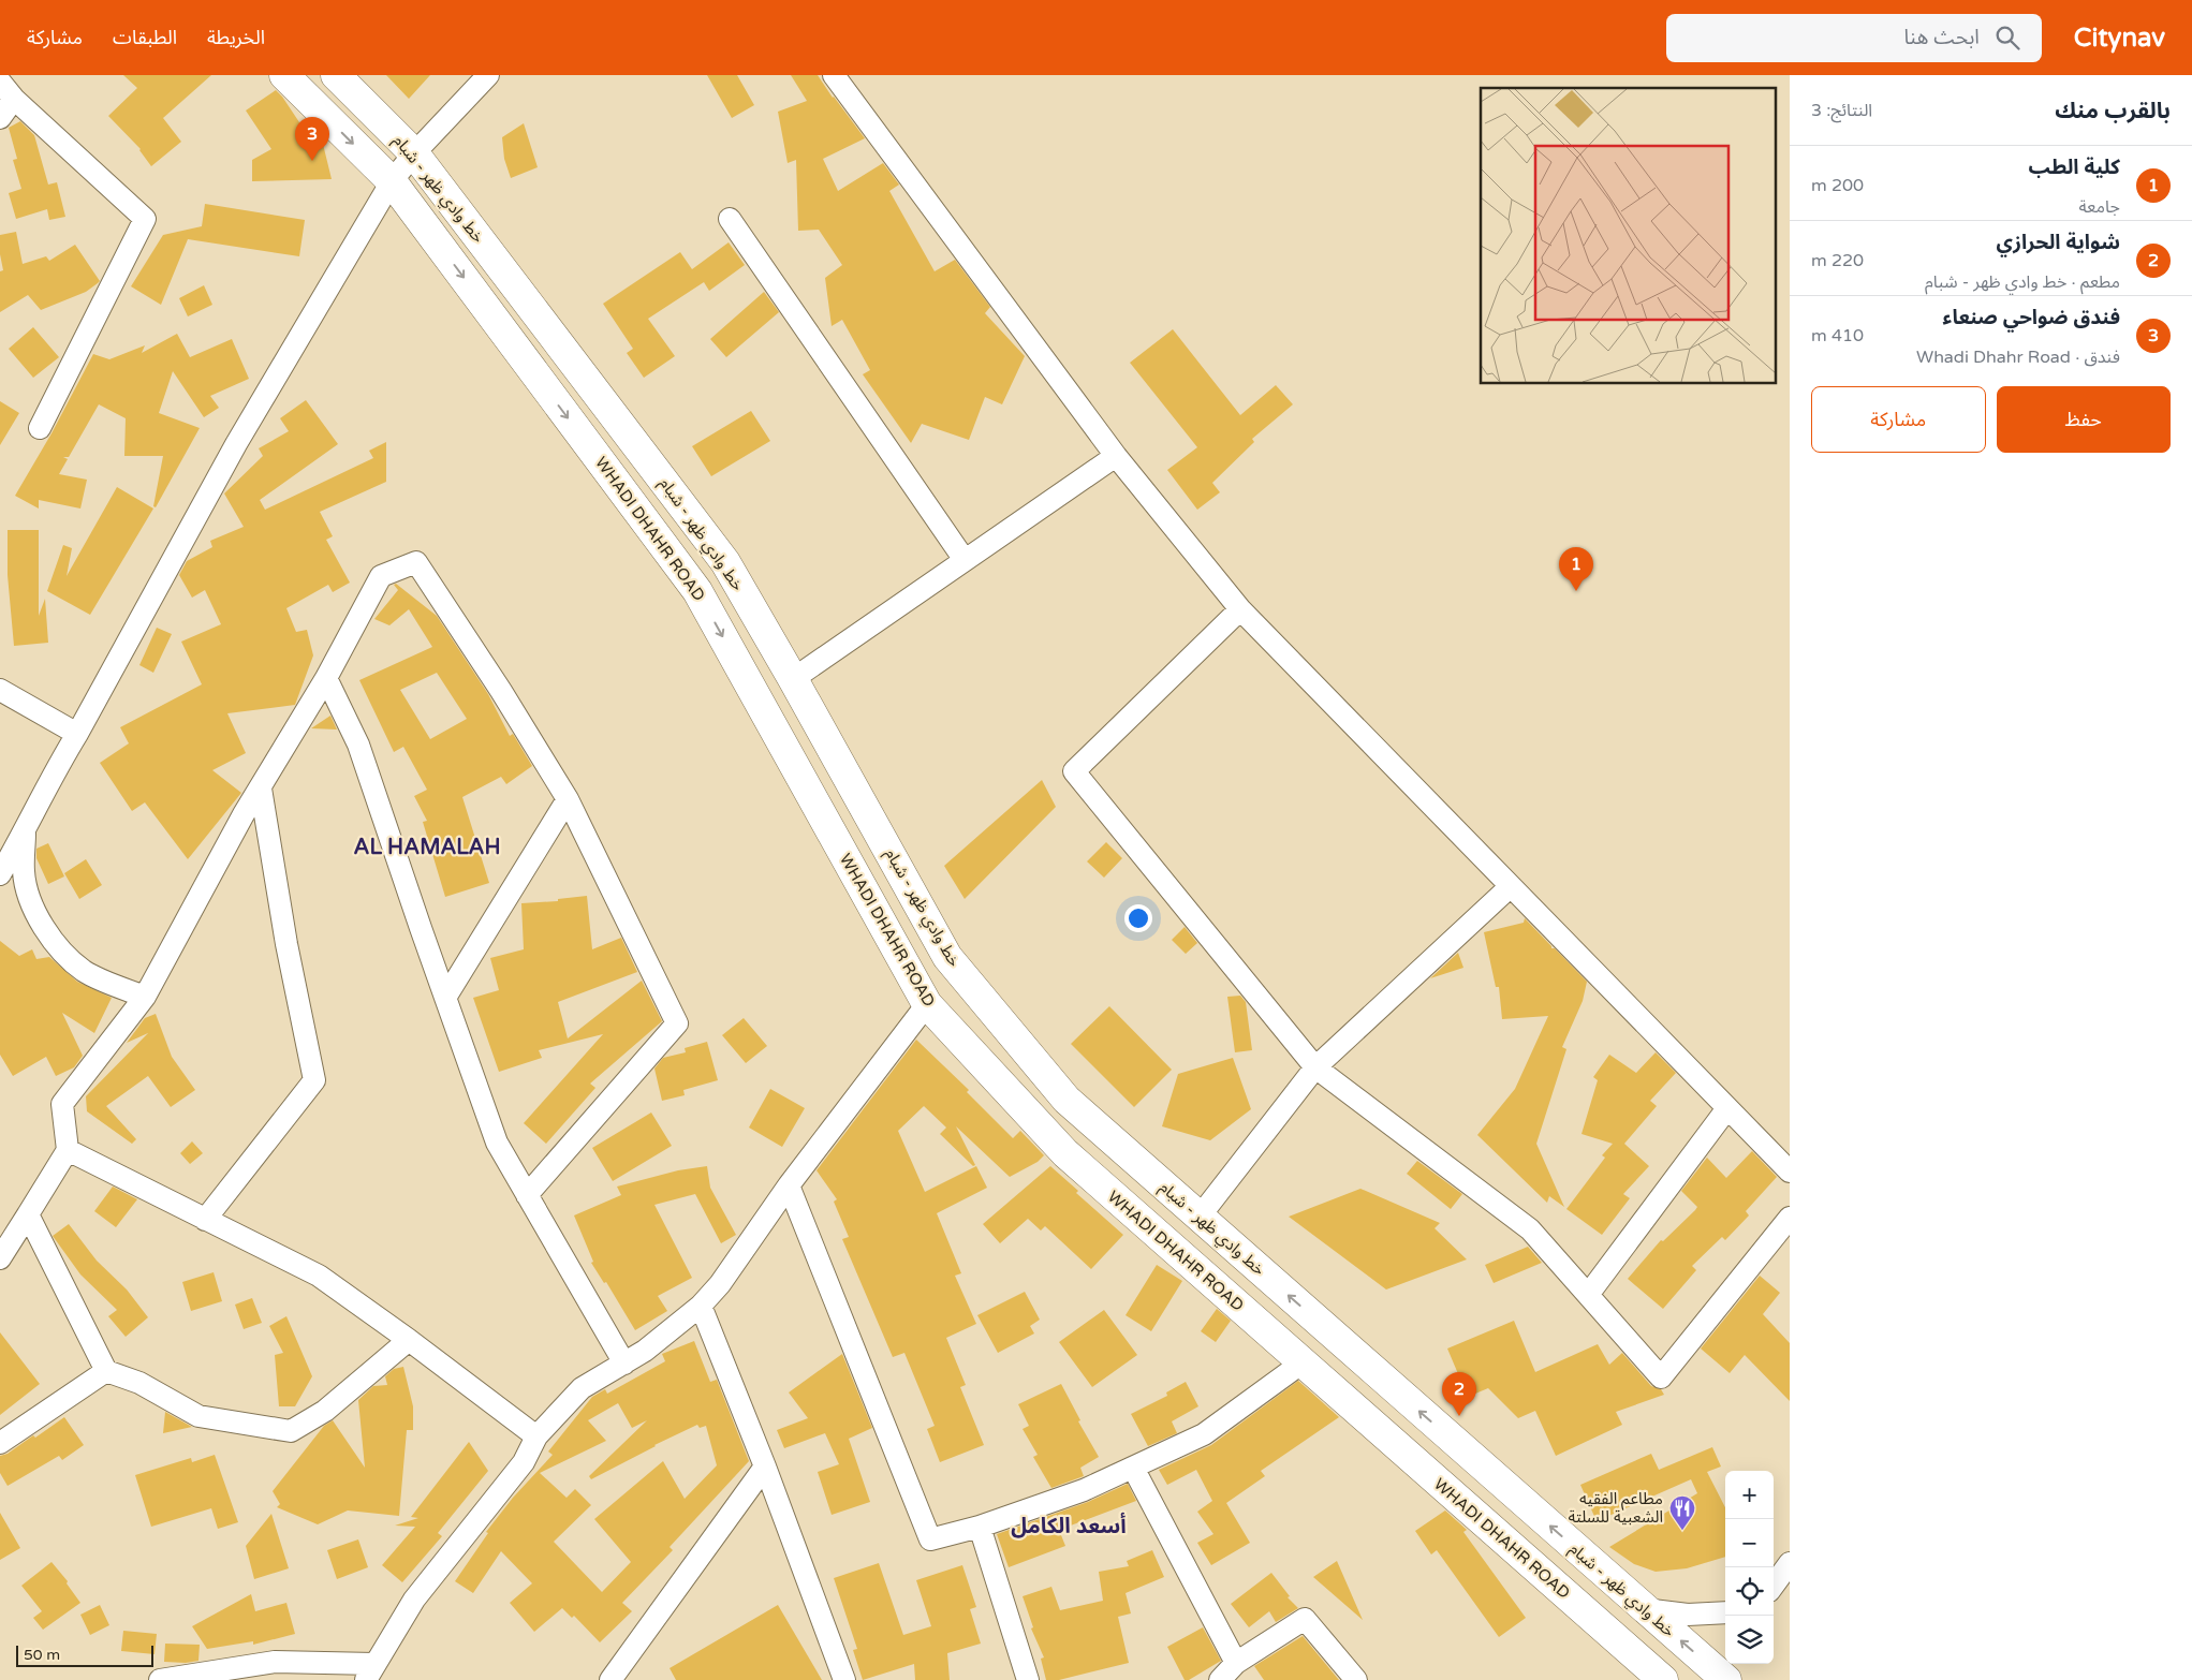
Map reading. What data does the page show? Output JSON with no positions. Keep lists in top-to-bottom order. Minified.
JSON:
{"streets":{"main road":["خط وادي ظهر - شبام","WHADI DHAHR ROAD"]},"one_way":["WHADI DHAHR ROAD"],"districts":["AL HAMALAH","أسعد الكامل"],"places":{"restaurant":["مطاعم الفقيه الشعبية للسلتة"]},"scale_bar":"50 m","page":{"header":"Citynav","search":"ابحث هنا","nav":["الخريطة","الطبقات","مشاركة"],"heading":["بالقرب منك","النتائج: 3"],"pins":["3","1","2"],"list":[{"mark":"1","name":"كلية الطب","note":"جامعة","value":"200 m"},{"mark":"2","name":"شواية الحرازي","note":"مطعم · خط وادي ظهر - شبام","value":"220 m"},{"mark":"3","name":"فندق ضواحي صنعاء","note":"فندق · Whadi Dhahr Road","value":"410 m"}],"buttons":["حفظ","مشاركة"],"map_buttons":["+","−"],"scale":"50 m"}}
